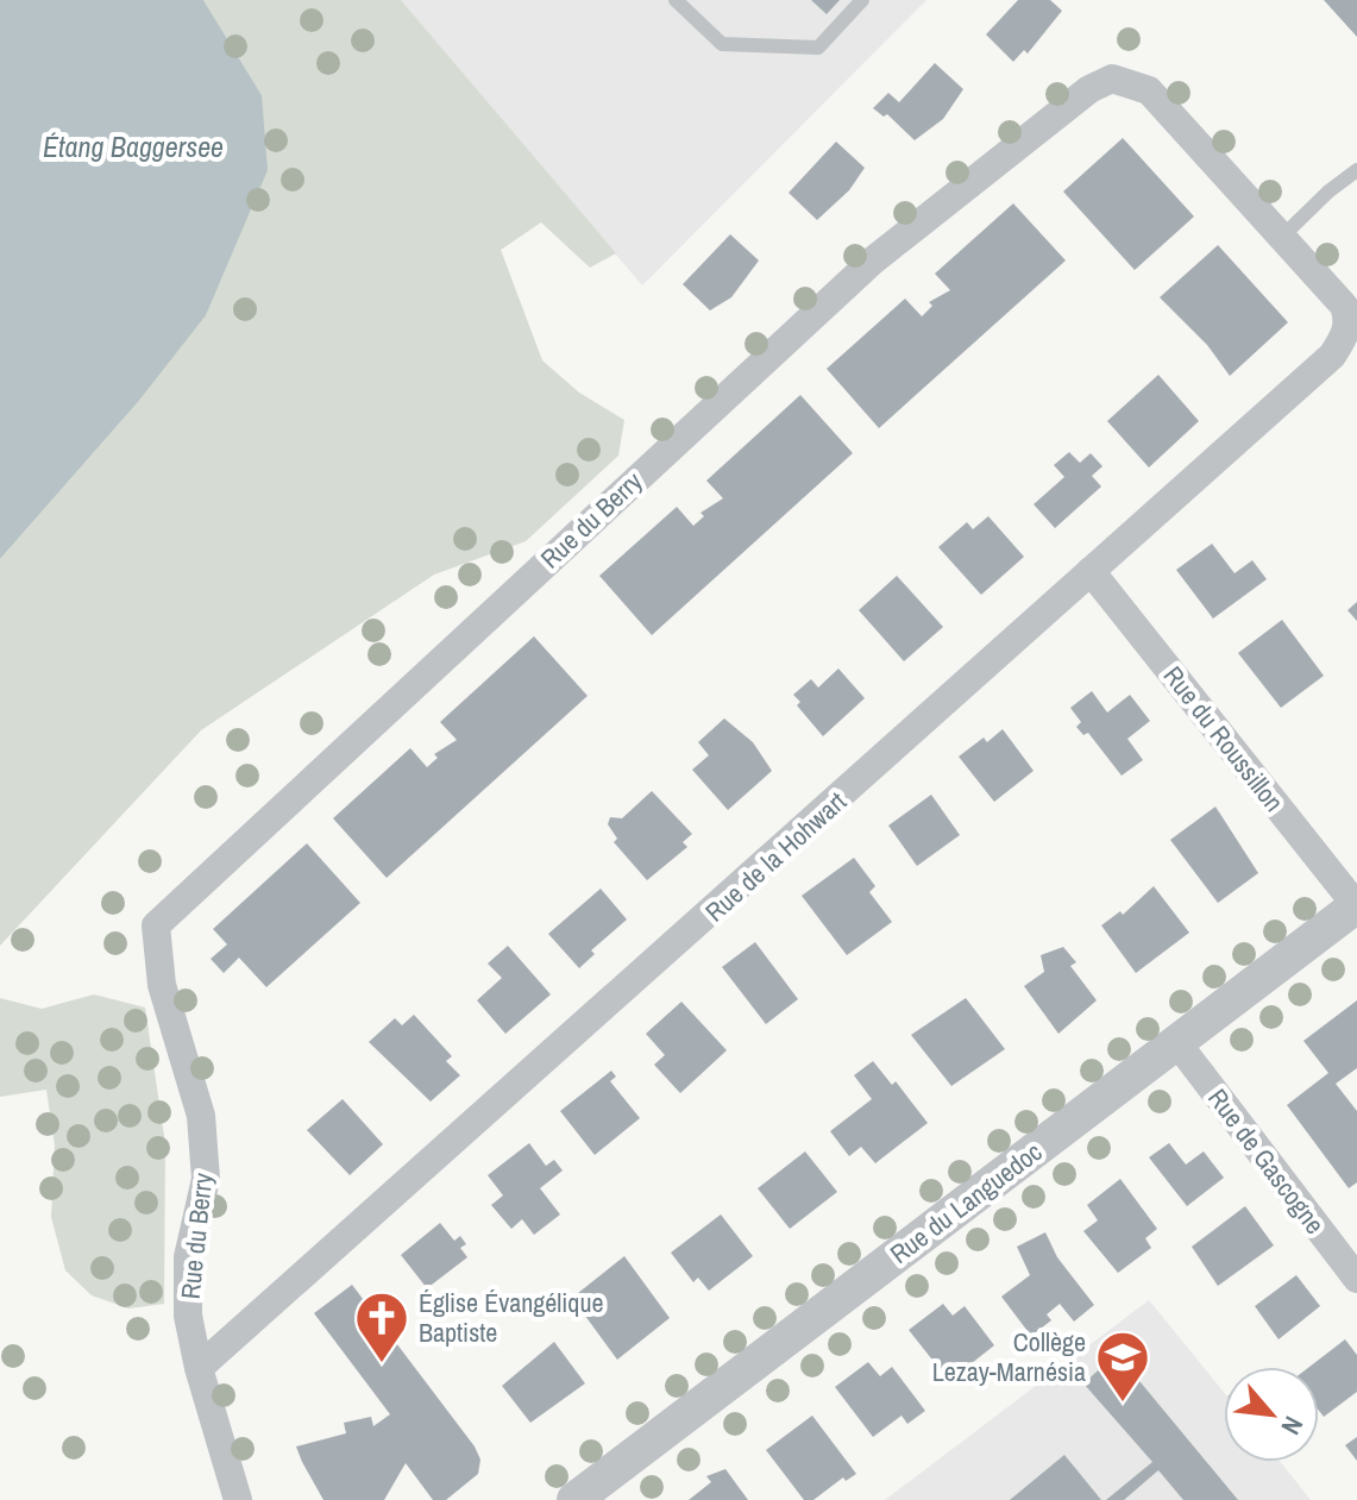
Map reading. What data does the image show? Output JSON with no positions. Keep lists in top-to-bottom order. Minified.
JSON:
{"streets":{"street":["Rue du Berry","Rue du Roussillon","Rue de la Hohwart","Rue de Gascogne","Rue du Languedoc"]},"crossings":[["Rue du Berry","Rue de la Hohwart"],["Rue du Roussillon","Rue de la Hohwart"],["Rue du Roussillon","Rue du Languedoc"],["Rue de Gascogne","Rue du Languedoc"]],"water":["Étang Baggersee"],"places":{"church":["Église Évangélique Baptiste"],"school or university":["Collège Lezay-Marnésia"]},"north":"bottom right"}
